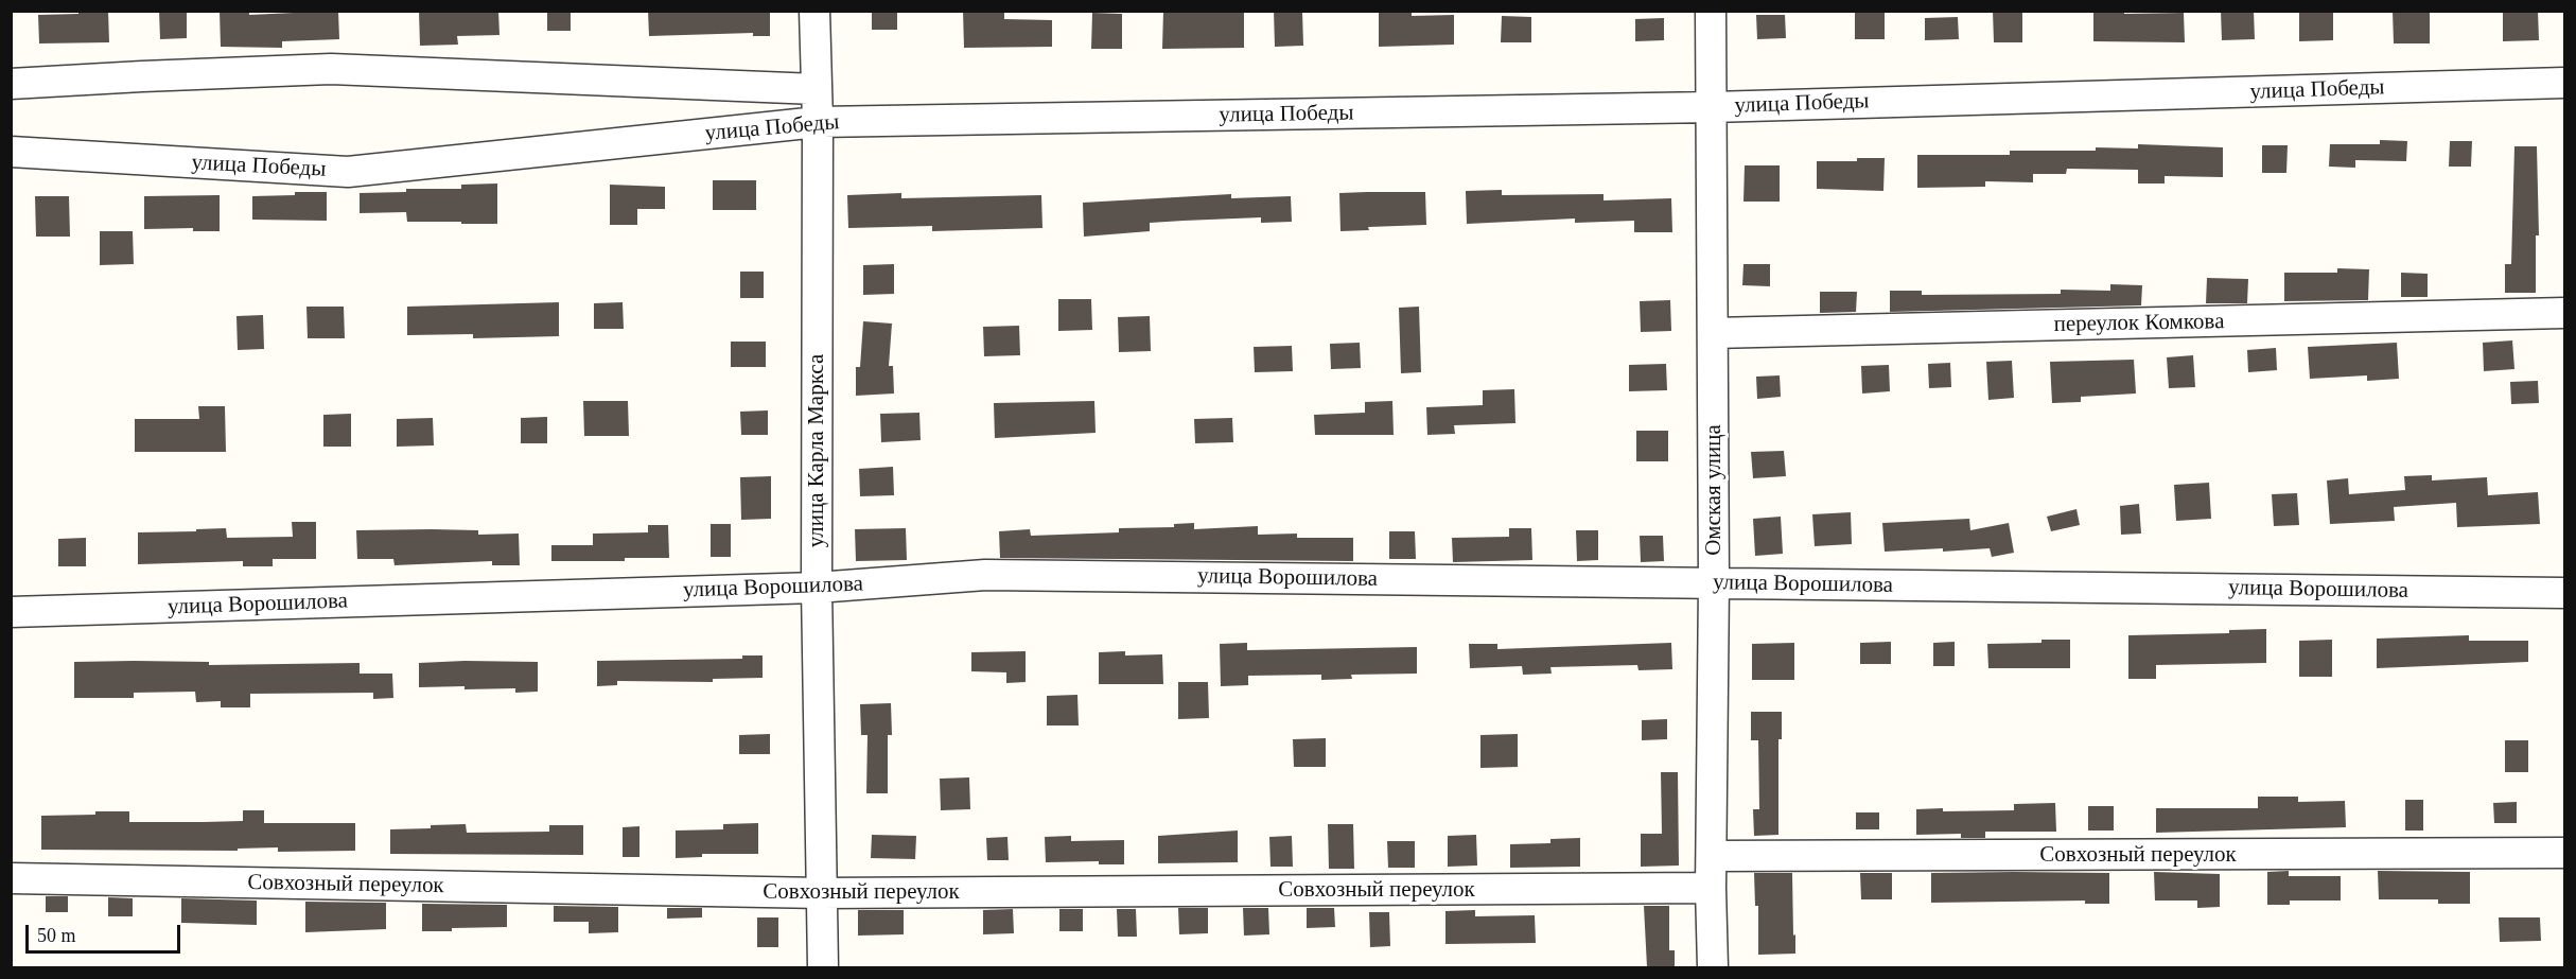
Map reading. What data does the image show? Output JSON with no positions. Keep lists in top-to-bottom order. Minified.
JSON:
{"streets":{"street":["улица Победы","переулок Комкова","улица Карла Маркса","Омская улица","улица Ворошилова","Совхозный переулок"]},"crossings":[["улица Победы","улица Карла Маркса"],["улица Победы","Омская улица"],["переулок Комкова","Омская улица"],["улица Карла Маркса","улица Ворошилова"],["улица Карла Маркса","Совхозный переулок"],["Омская улица","улица Ворошилова"],["Омская улица","Совхозный переулок"]],"scale_bar":"50 m"}
